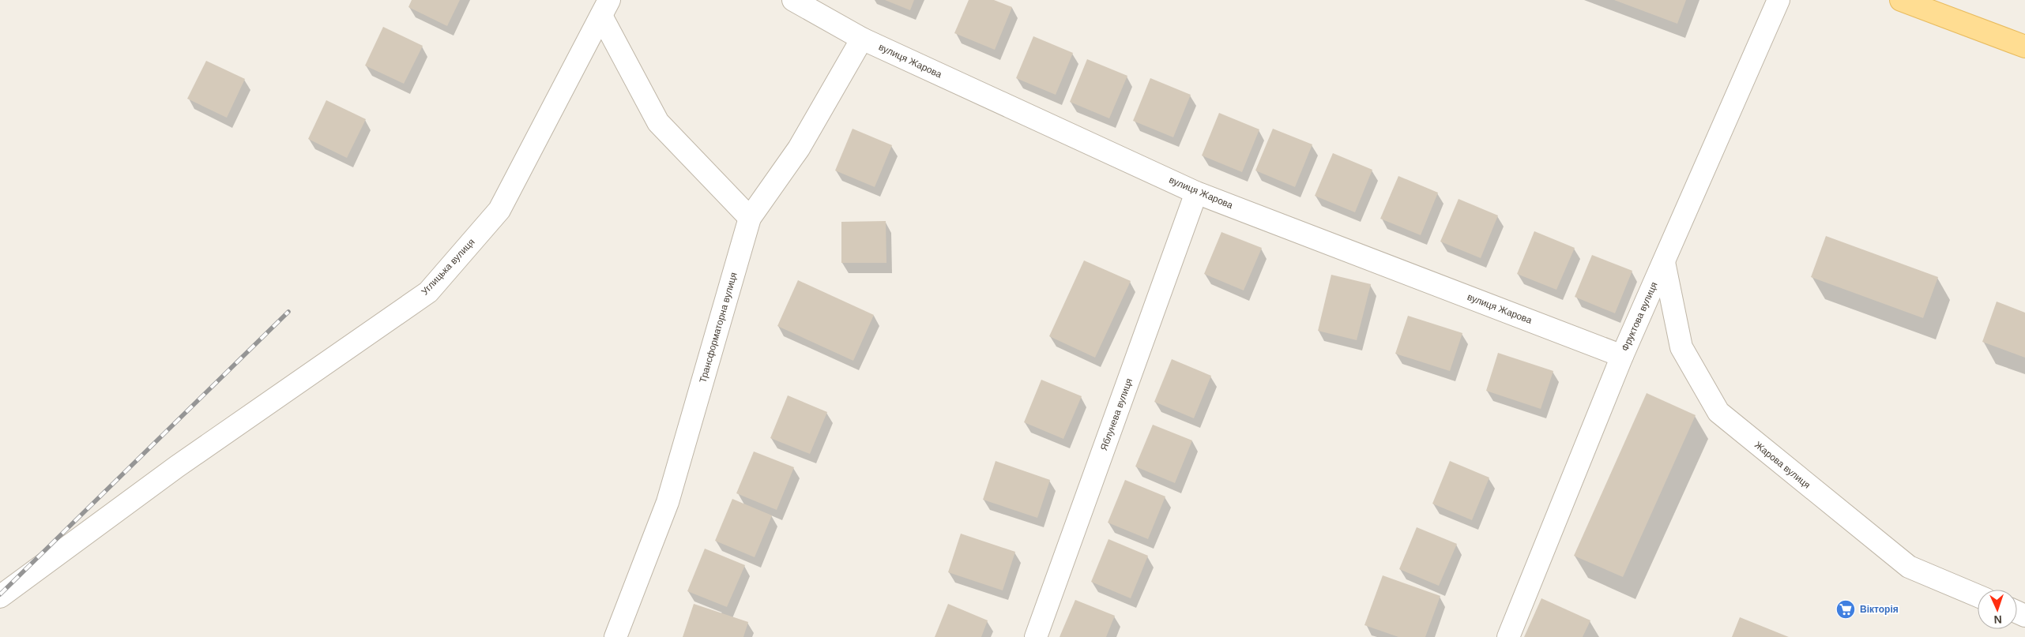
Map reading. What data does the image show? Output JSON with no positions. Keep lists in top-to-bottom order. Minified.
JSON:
{"streets":{"street":["вулиця Жарова","Углицька вулиця","Фруктова вулиця","Трансформаторна вулиця","Яблунева вулиця","Жарова вулиця"]},"crossings":[["вулиця Жарова","Фруктова вулиця"],["вулиця Жарова","Трансформаторна вулиця"],["вулиця Жарова","Яблунева вулиця"],["Фруктова вулиця","Жарова вулиця"]],"places":{"supermarket":["Вікторія"]},"north":"bottom"}
